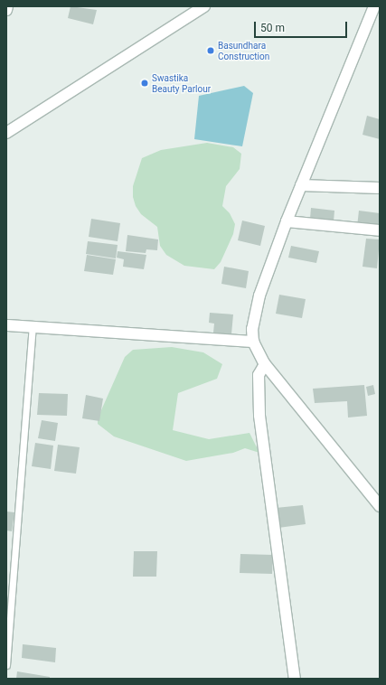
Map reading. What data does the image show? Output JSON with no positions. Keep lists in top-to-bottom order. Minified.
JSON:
{"places":["Basundhara Construction","Swastika Beauty Parlour"],"scale_bar":"50 m"}
